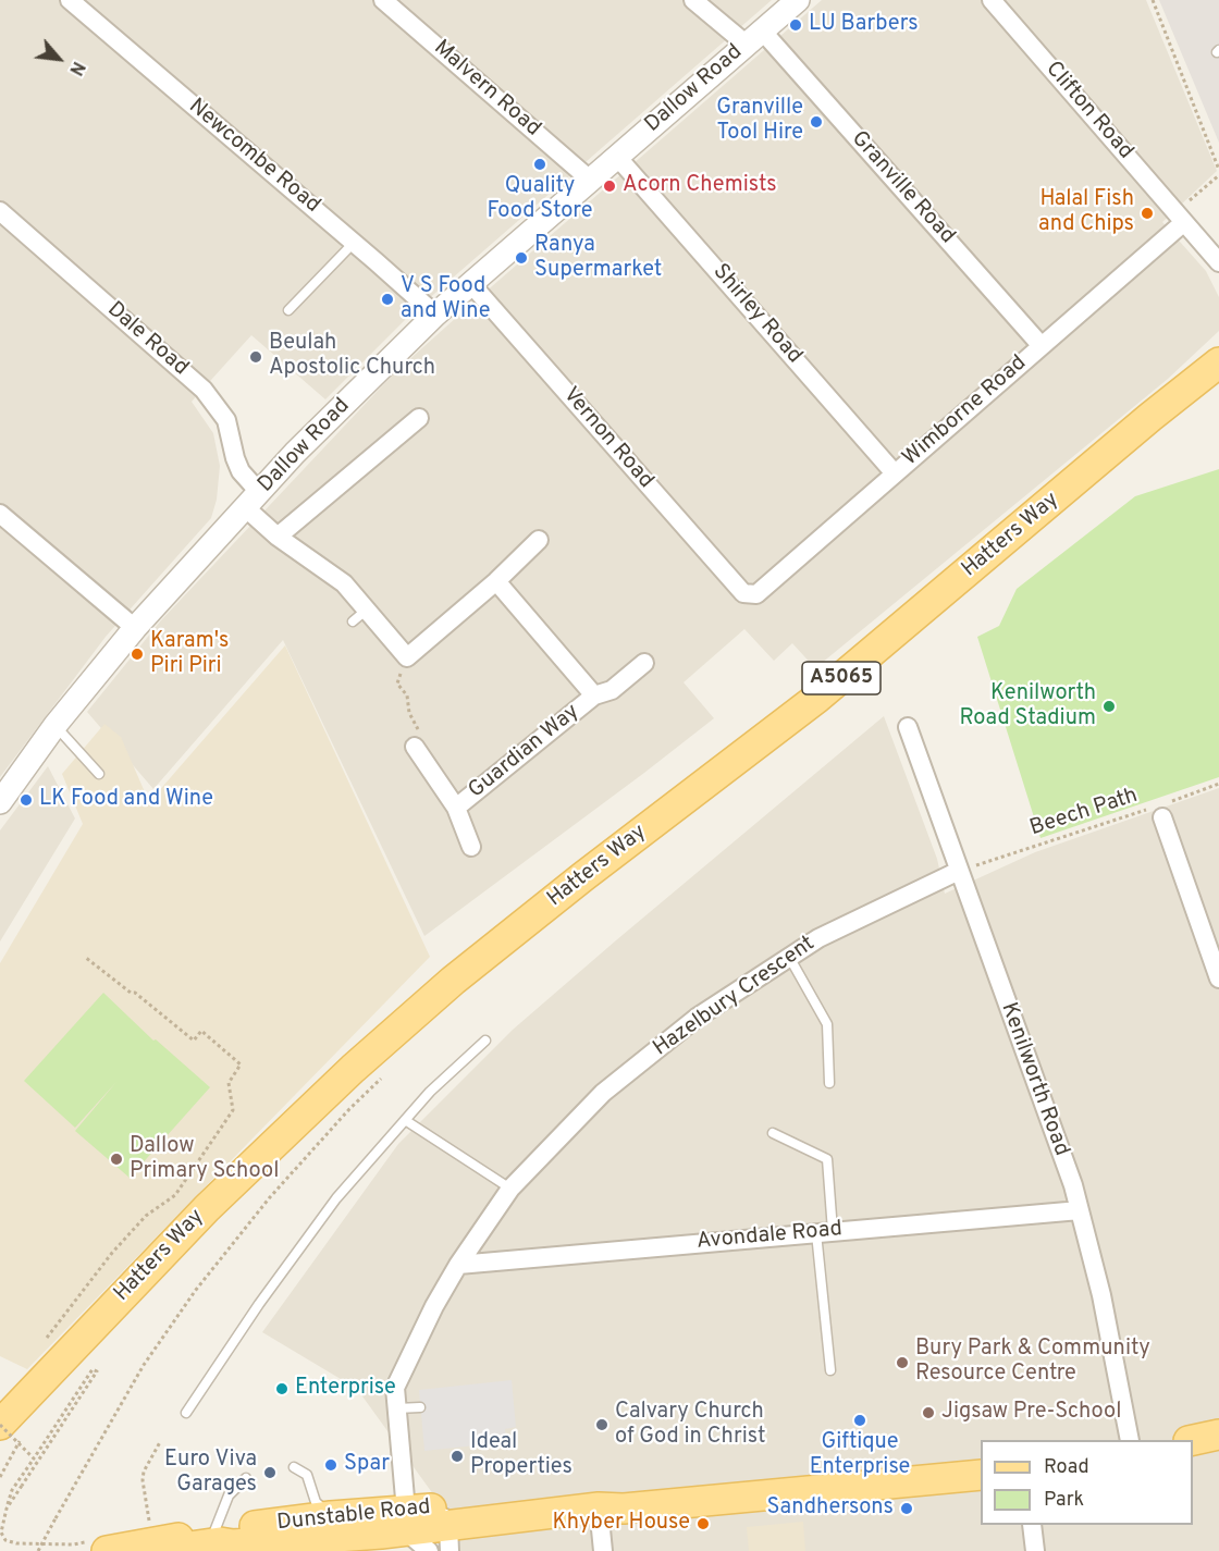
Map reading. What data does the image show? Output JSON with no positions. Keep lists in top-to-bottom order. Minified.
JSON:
{"streets":{"main road":["Hatters Way","A5065","Dunstable Road"],"street":["Malvern Road","Dallow Road","Clifton Road","Newcombe Road","Granville Road","Shirley Road","Dale Road","Wimborne Road","Vernon Road","Guardian Way","Hazelbury Crescent","Kenilworth Road","Avondale Road"],"path":["Beech Path"]},"crossings":[["Malvern Road","Dallow Road"],["Dallow Road","Newcombe Road"],["Dallow Road","Granville Road"],["Dallow Road","Shirley Road"],["Dallow Road","Dale Road"],["Dallow Road","Vernon Road"],["Clifton Road","Wimborne Road"],["Granville Road","Wimborne Road"],["Shirley Road","Wimborne Road"],["Wimborne Road","Vernon Road"],["Beech Path","Hazelbury Crescent"],["Beech Path","Kenilworth Road"],["Hazelbury Crescent","Kenilworth Road"],["Hazelbury Crescent","Avondale Road"],["Hazelbury Crescent","Dunstable Road"],["Kenilworth Road","Avondale Road"]],"places":["LU Barbers","Granville Tool Hire","Quality Food Store","Acorn Chemists","Halal Fish and Chips","Ranya Supermarket","V S Food and Wine","Beulah Apostolic Church","Karam's Piri Piri","Kenilworth Road Stadium","LK Food and Wine","Dallow Primary School","Bury Park & Community Resource Centre","Enterprise","Jigsaw Pre-School","Giftique Enterprise","Calvary Church of God in Christ","Ideal Properties","Spar","Euro Viva Garages","Sandhersons","Khyber House"],"legend":["Road","Park"],"north":"bottom right"}
